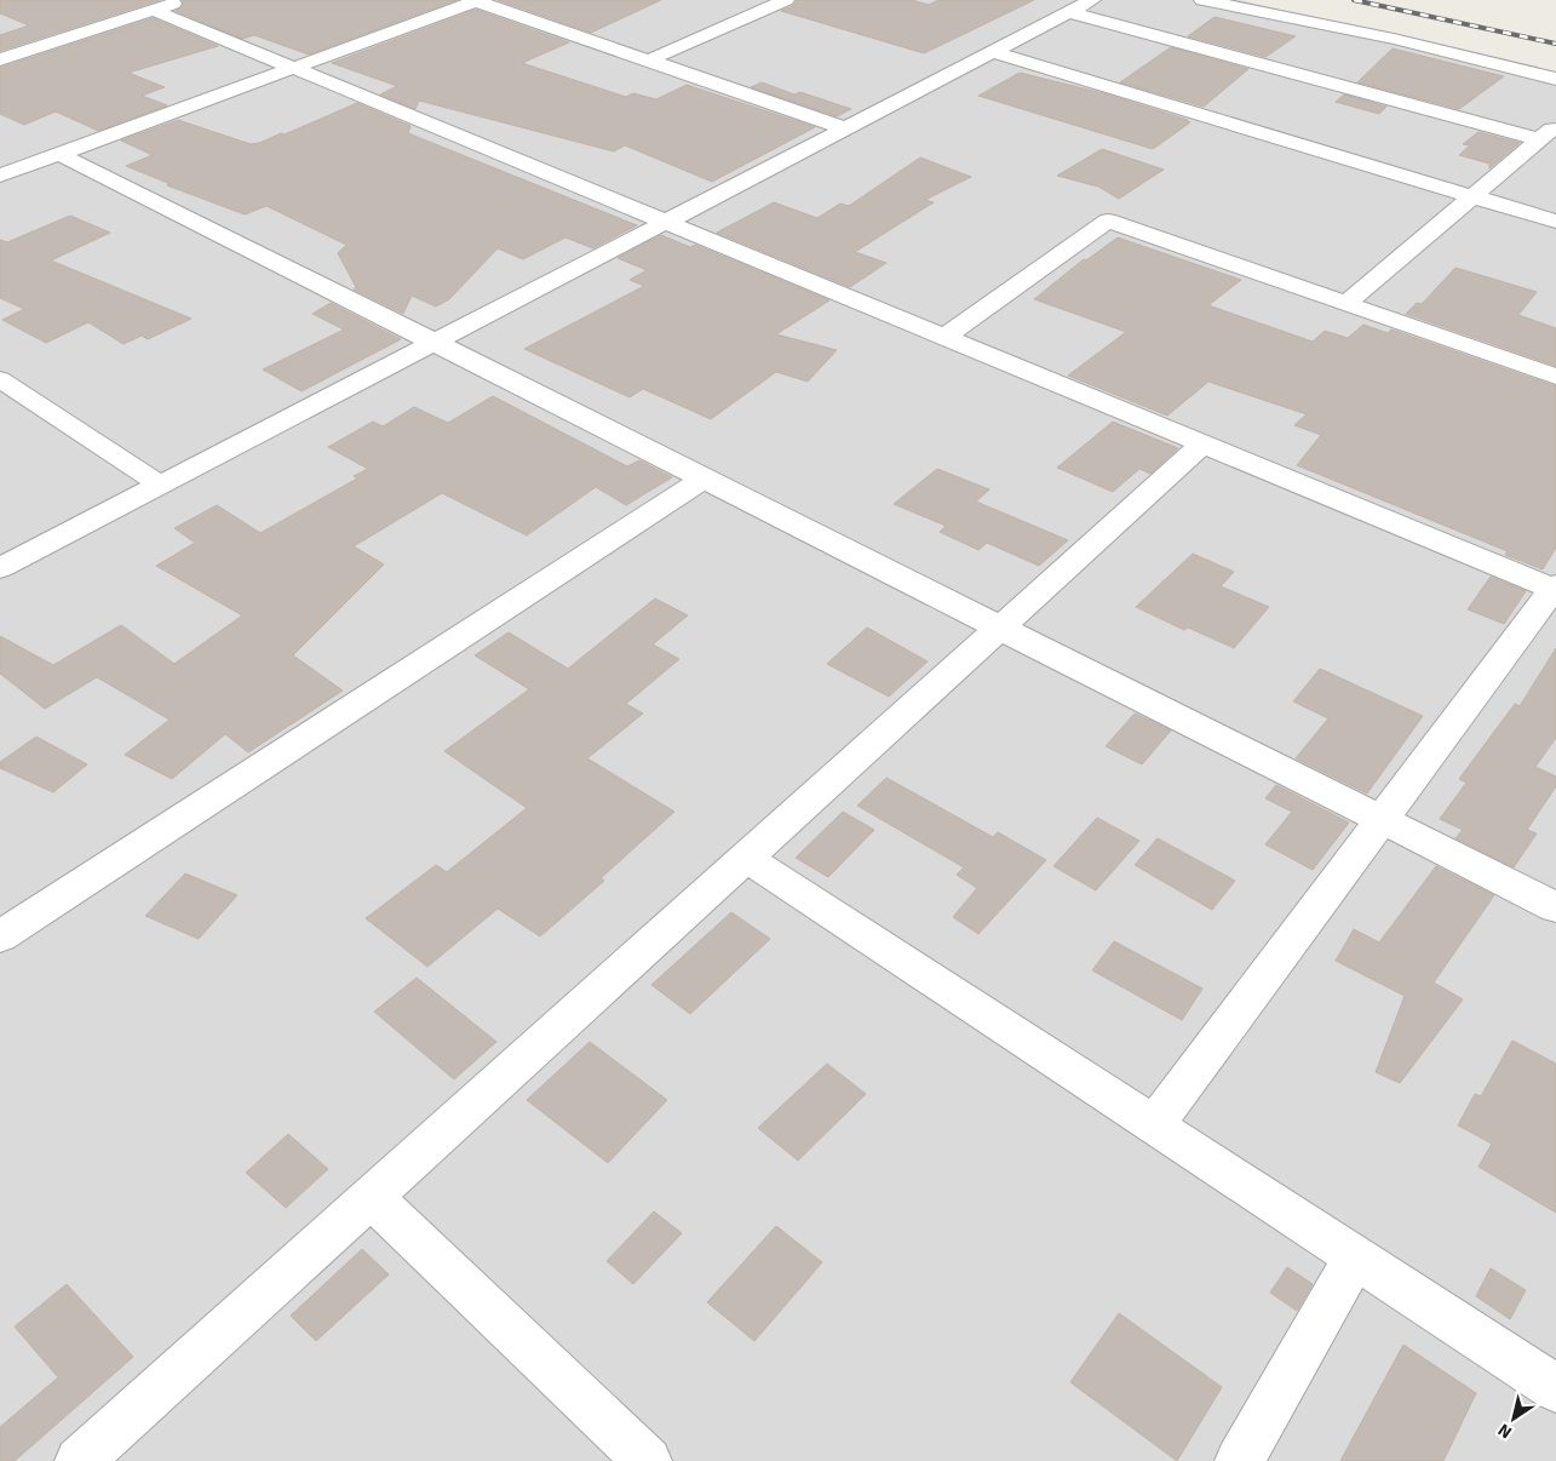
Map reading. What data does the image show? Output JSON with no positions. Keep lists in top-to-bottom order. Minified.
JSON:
{"north":"bottom left"}
